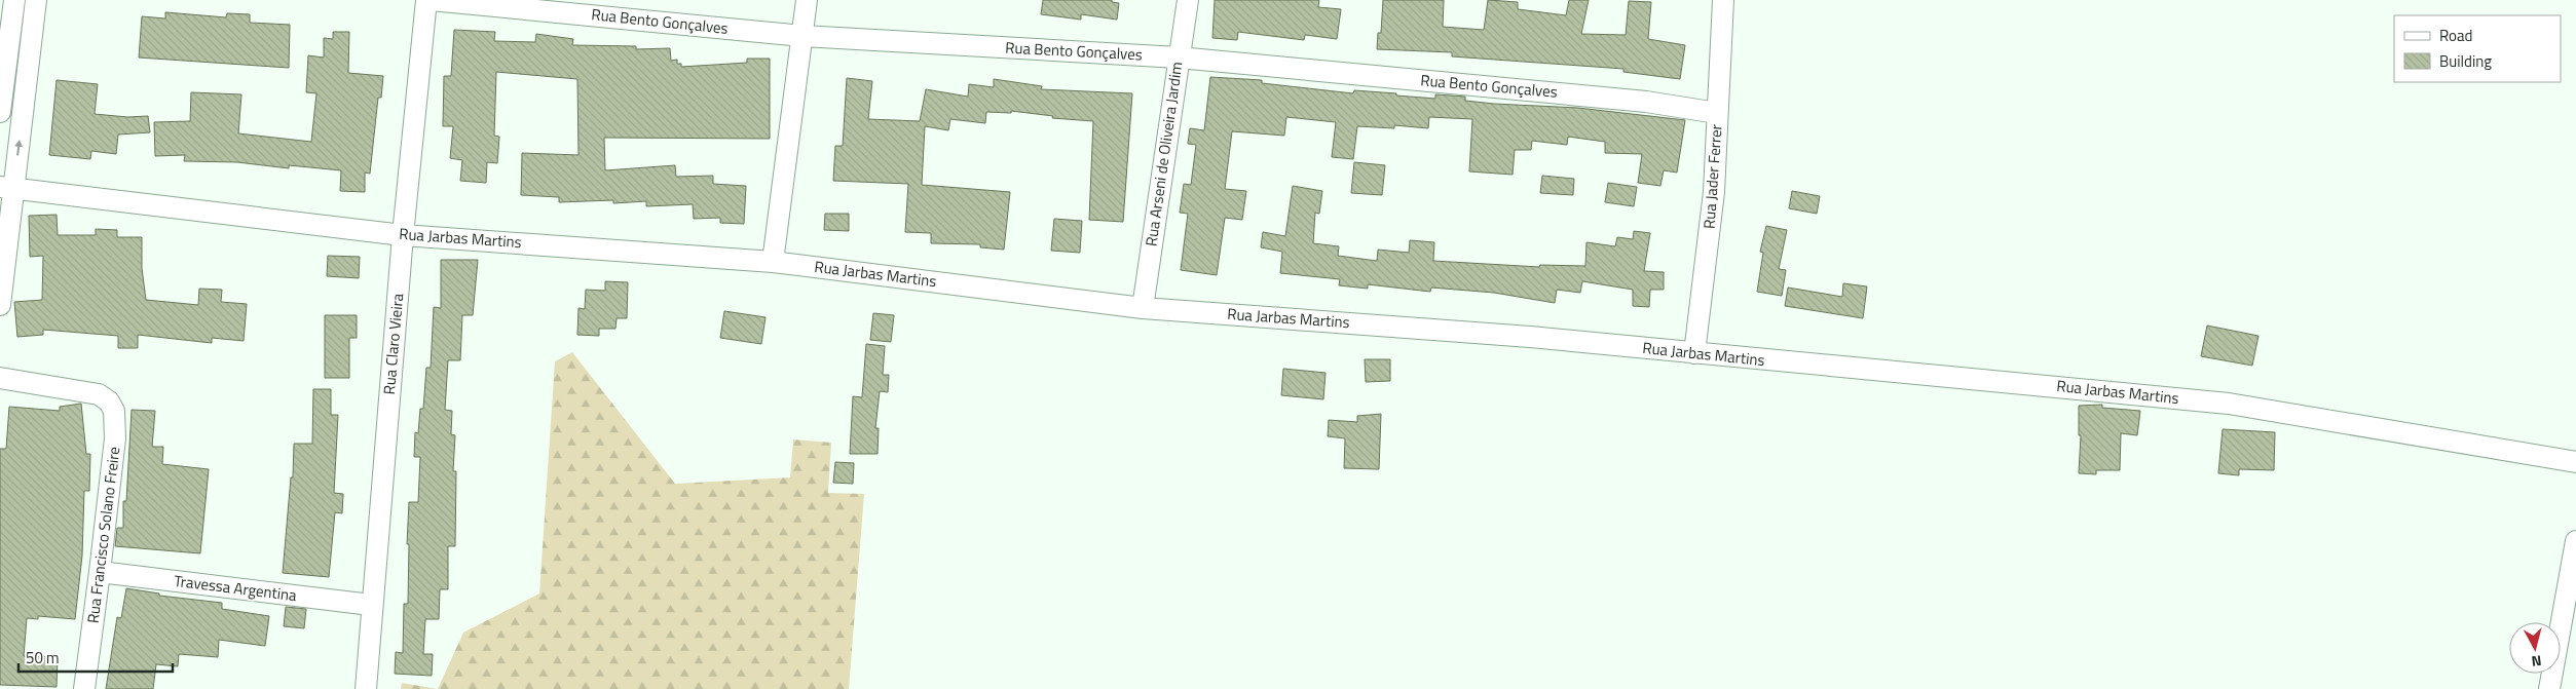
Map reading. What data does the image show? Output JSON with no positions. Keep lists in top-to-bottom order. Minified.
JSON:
{"streets":{"street":["Rua Bento Gonçalves","Rua Arseni de Oliveira Jardim","Rua Jader Ferrer","Rua Jarbas Martins","Rua Claro Vieira","Rua Francisco Solano Freire","Travessa Argentina"]},"crossings":[["Rua Bento Gonçalves","Rua Arseni de Oliveira Jardim"],["Rua Bento Gonçalves","Rua Jader Ferrer"],["Rua Bento Gonçalves","Rua Claro Vieira"],["Rua Arseni de Oliveira Jardim","Rua Jarbas Martins"],["Rua Jader Ferrer","Rua Jarbas Martins"],["Rua Jarbas Martins","Rua Claro Vieira"],["Rua Claro Vieira","Travessa Argentina"],["Rua Francisco Solano Freire","Travessa Argentina"]],"legend":["Road","Building"],"scale_bar":"50 m","north":"bottom"}
